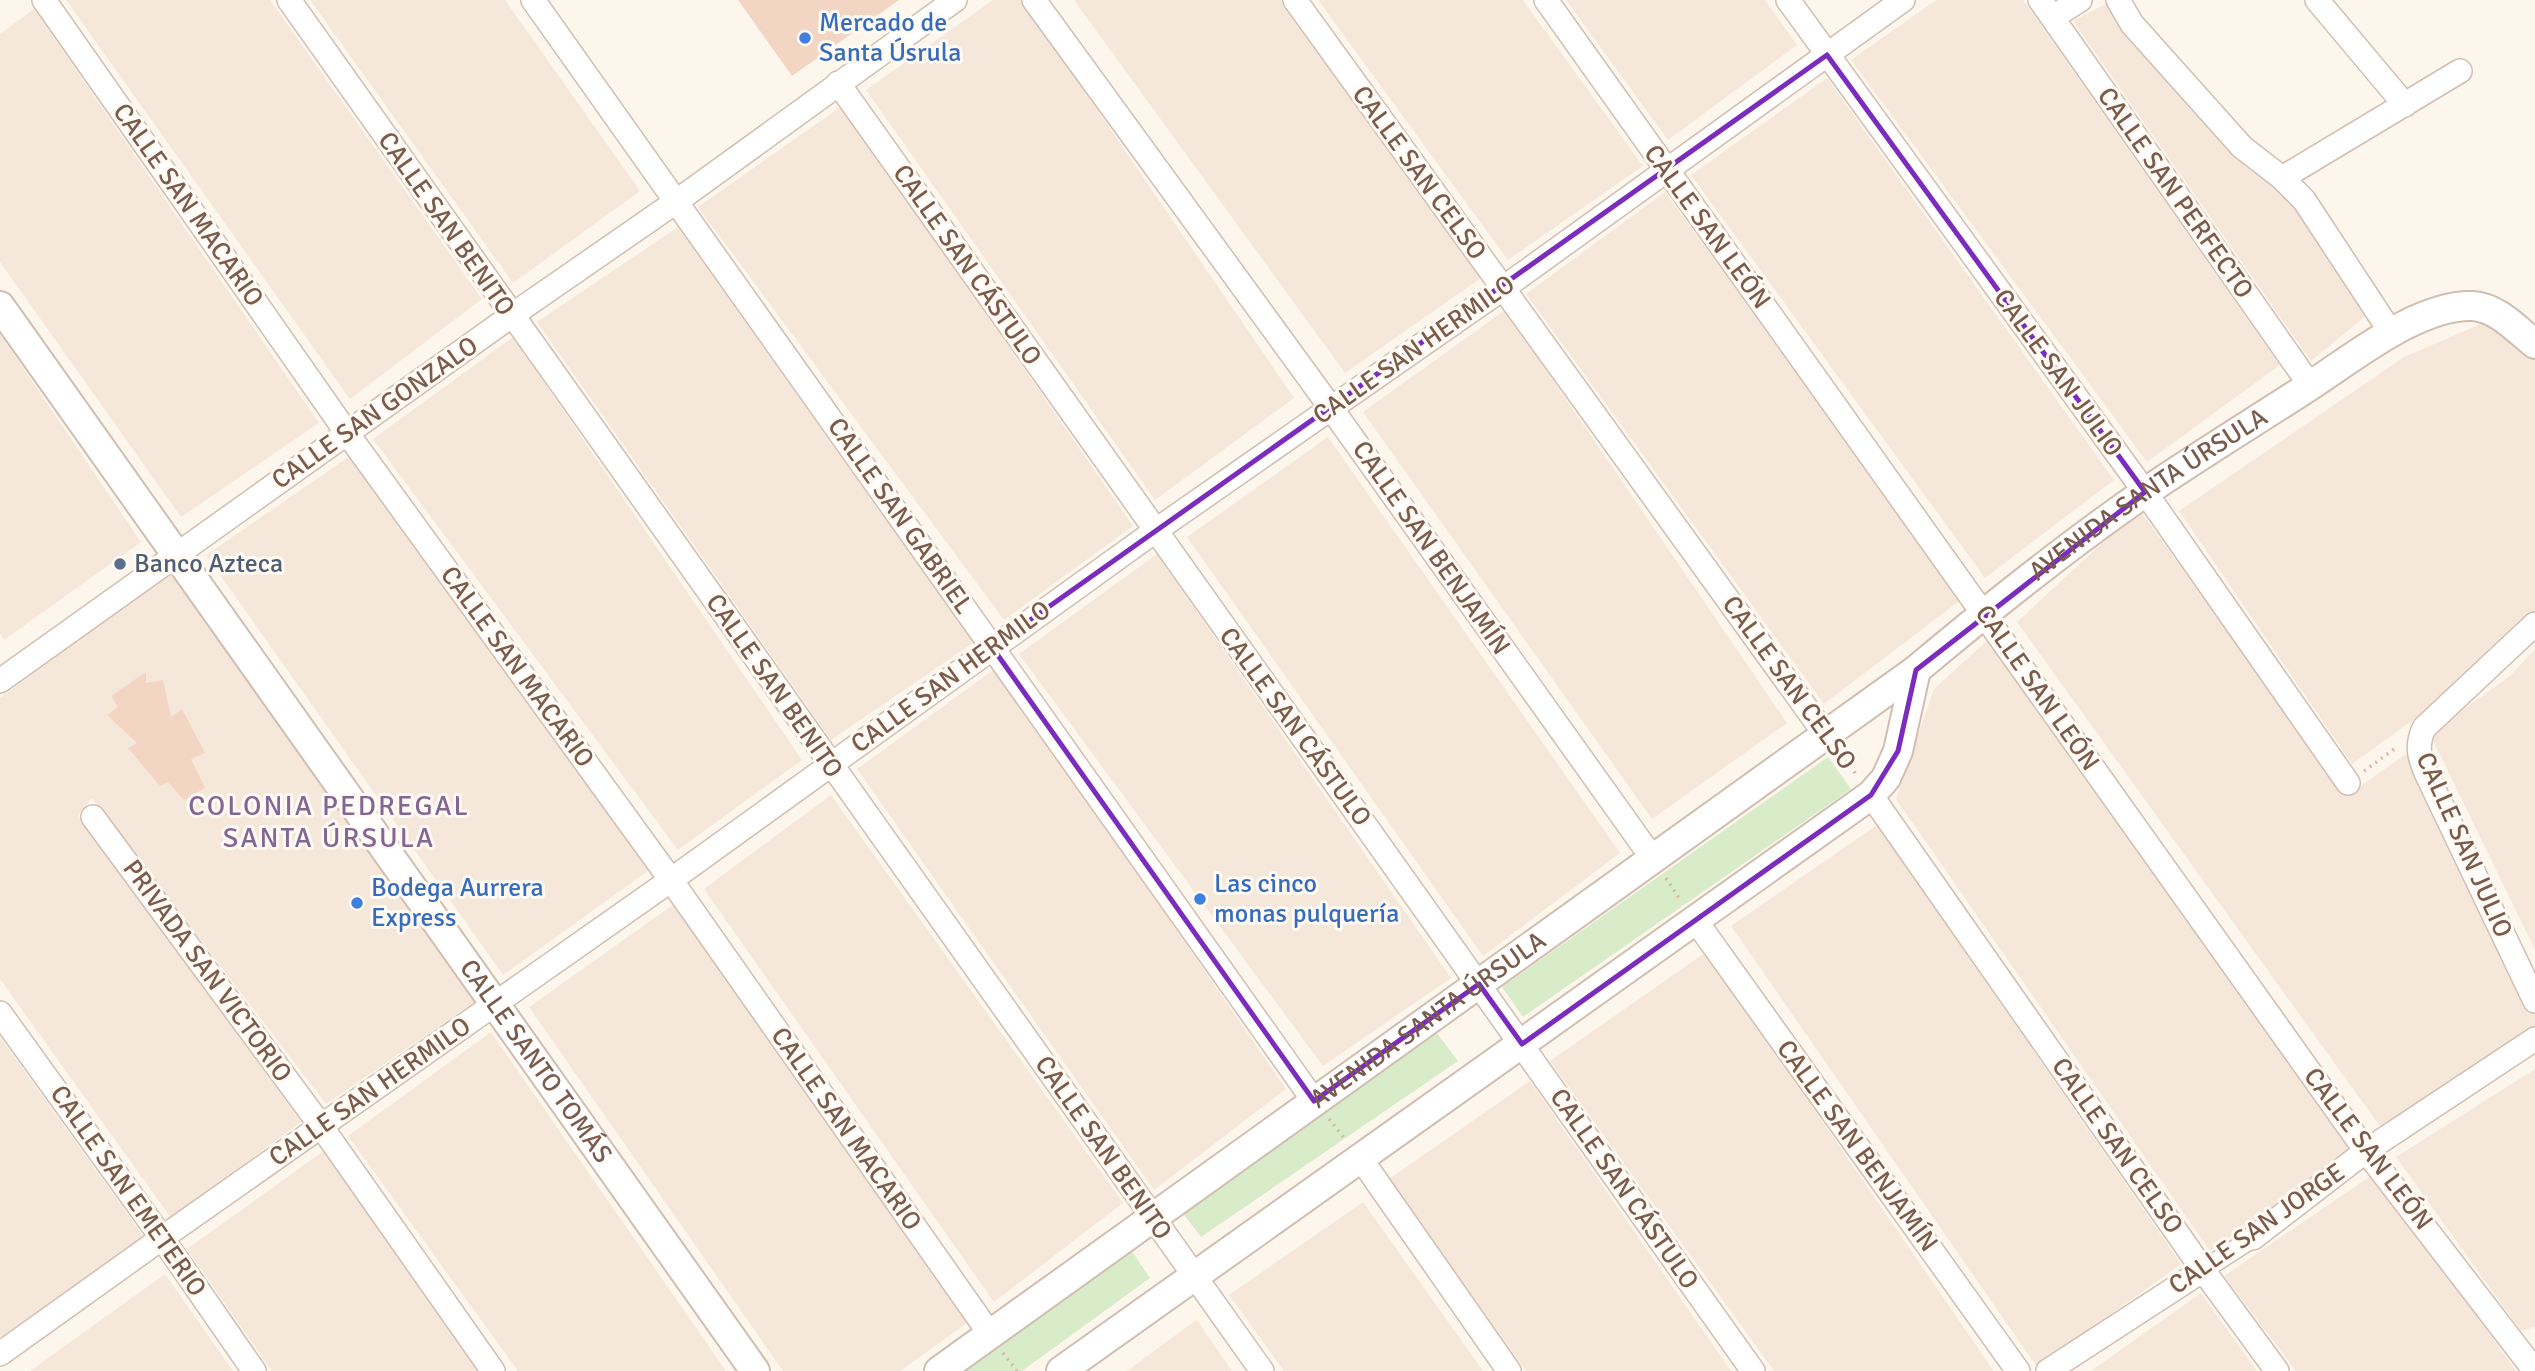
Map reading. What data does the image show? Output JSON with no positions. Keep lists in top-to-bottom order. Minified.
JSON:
{"streets":{"street":["CALLE SAN CELSO","CALLE SAN PERFECTO","CALLE SAN MACARIO","CALLE SAN BENITO","CALLE SAN LEÓN","CALLE SAN CÁSTULO","CALLE SAN HERMILO","CALLE SAN JULIO","CALLE SAN GONZALO","AVENIDA SANTA ÚRSULA","CALLE SAN GABRIEL","CALLE SAN BENJAMÍN","PRIVADA SAN VICTORIO","CALLE SANTO TOMÁS","CALLE SAN EMETERIO","CALLE SAN JORGE"]},"crossings":[["CALLE SAN CELSO","CALLE SAN HERMILO"],["CALLE SAN CELSO","AVENIDA SANTA ÚRSULA"],["CALLE SAN CELSO","CALLE SAN JORGE"],["CALLE SAN PERFECTO","AVENIDA SANTA ÚRSULA"],["CALLE SAN MACARIO","CALLE SAN HERMILO"],["CALLE SAN MACARIO","CALLE SAN GONZALO"],["CALLE SAN MACARIO","AVENIDA SANTA ÚRSULA"],["CALLE SAN BENITO","CALLE SAN HERMILO"],["CALLE SAN BENITO","CALLE SAN GONZALO"],["CALLE SAN BENITO","AVENIDA SANTA ÚRSULA"],["CALLE SAN LEÓN","CALLE SAN HERMILO"],["CALLE SAN LEÓN","AVENIDA SANTA ÚRSULA"],["CALLE SAN LEÓN","CALLE SAN JORGE"],["CALLE SAN CÁSTULO","CALLE SAN HERMILO"],["CALLE SAN CÁSTULO","CALLE SAN GONZALO"],["CALLE SAN CÁSTULO","AVENIDA SANTA ÚRSULA"],["CALLE SAN HERMILO","CALLE SAN JULIO"],["CALLE SAN HERMILO","CALLE SAN GABRIEL"],["CALLE SAN HERMILO","CALLE SAN BENJAMÍN"],["CALLE SAN HERMILO","PRIVADA SAN VICTORIO"],["CALLE SAN HERMILO","CALLE SANTO TOMÁS"],["CALLE SAN HERMILO","CALLE SAN EMETERIO"],["CALLE SAN JULIO","AVENIDA SANTA ÚRSULA"],["CALLE SAN GONZALO","CALLE SAN GABRIEL"],["CALLE SAN GONZALO","CALLE SANTO TOMÁS"],["AVENIDA SANTA ÚRSULA","CALLE SAN GABRIEL"],["AVENIDA SANTA ÚRSULA","CALLE SAN BENJAMÍN"]],"districts":["COLONIA PEDREGAL SANTA ÚRSULA"],"places":["Mercado de Santa Úsrula","Banco Azteca","Las cinco monas pulquería","Bodega Aurrera Express"]}
